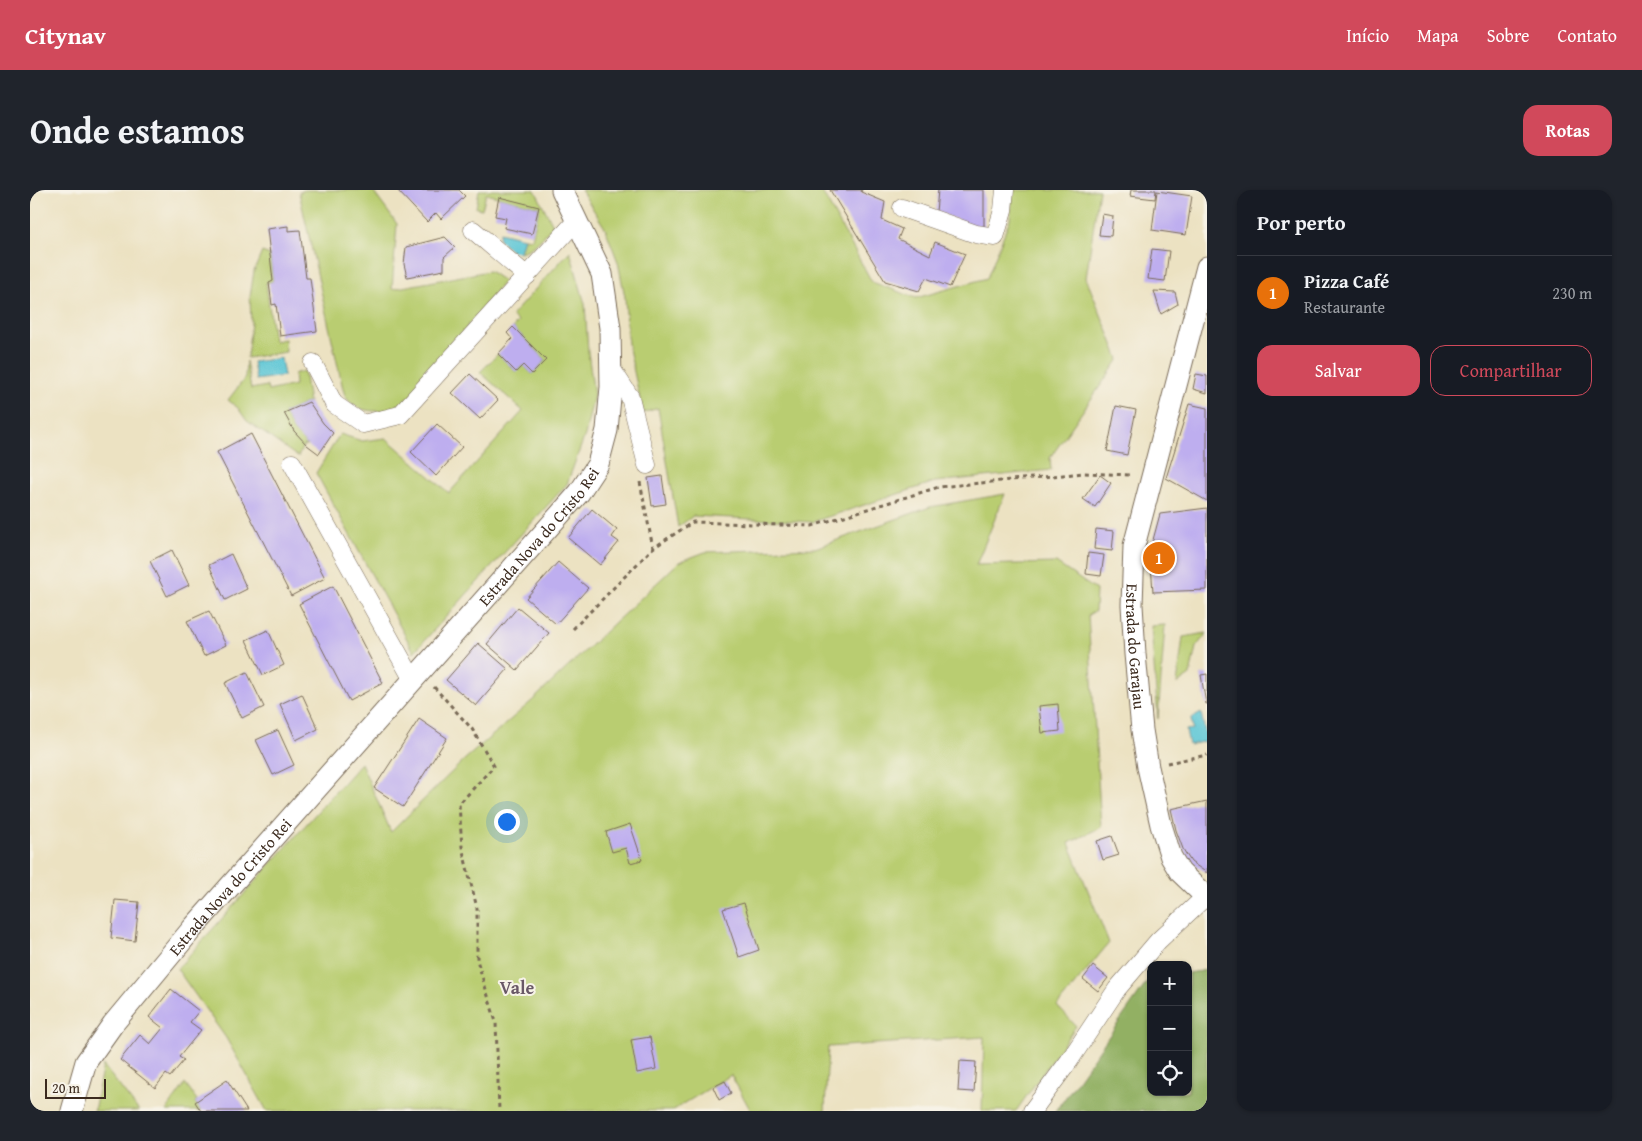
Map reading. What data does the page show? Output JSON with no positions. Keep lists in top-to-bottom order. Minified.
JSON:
{"streets":{"street":["Estrada Nova do Cristo Rei","Estrada do Garajau"]},"districts":["Vale"],"scale_bar":"20 m","page":{"header":"Citynav","nav":["Início","Mapa","Sobre","Contato"],"title":"Onde estamos","buttons":["Rotas",["Salvar","Compartilhar"]],"heading":"Por perto","list":[{"mark":"1","name":"Pizza Café","note":"Restaurante","value":"230 m"}],"pins":"1","map_buttons":["+","−"],"scale":"20 m"}}
